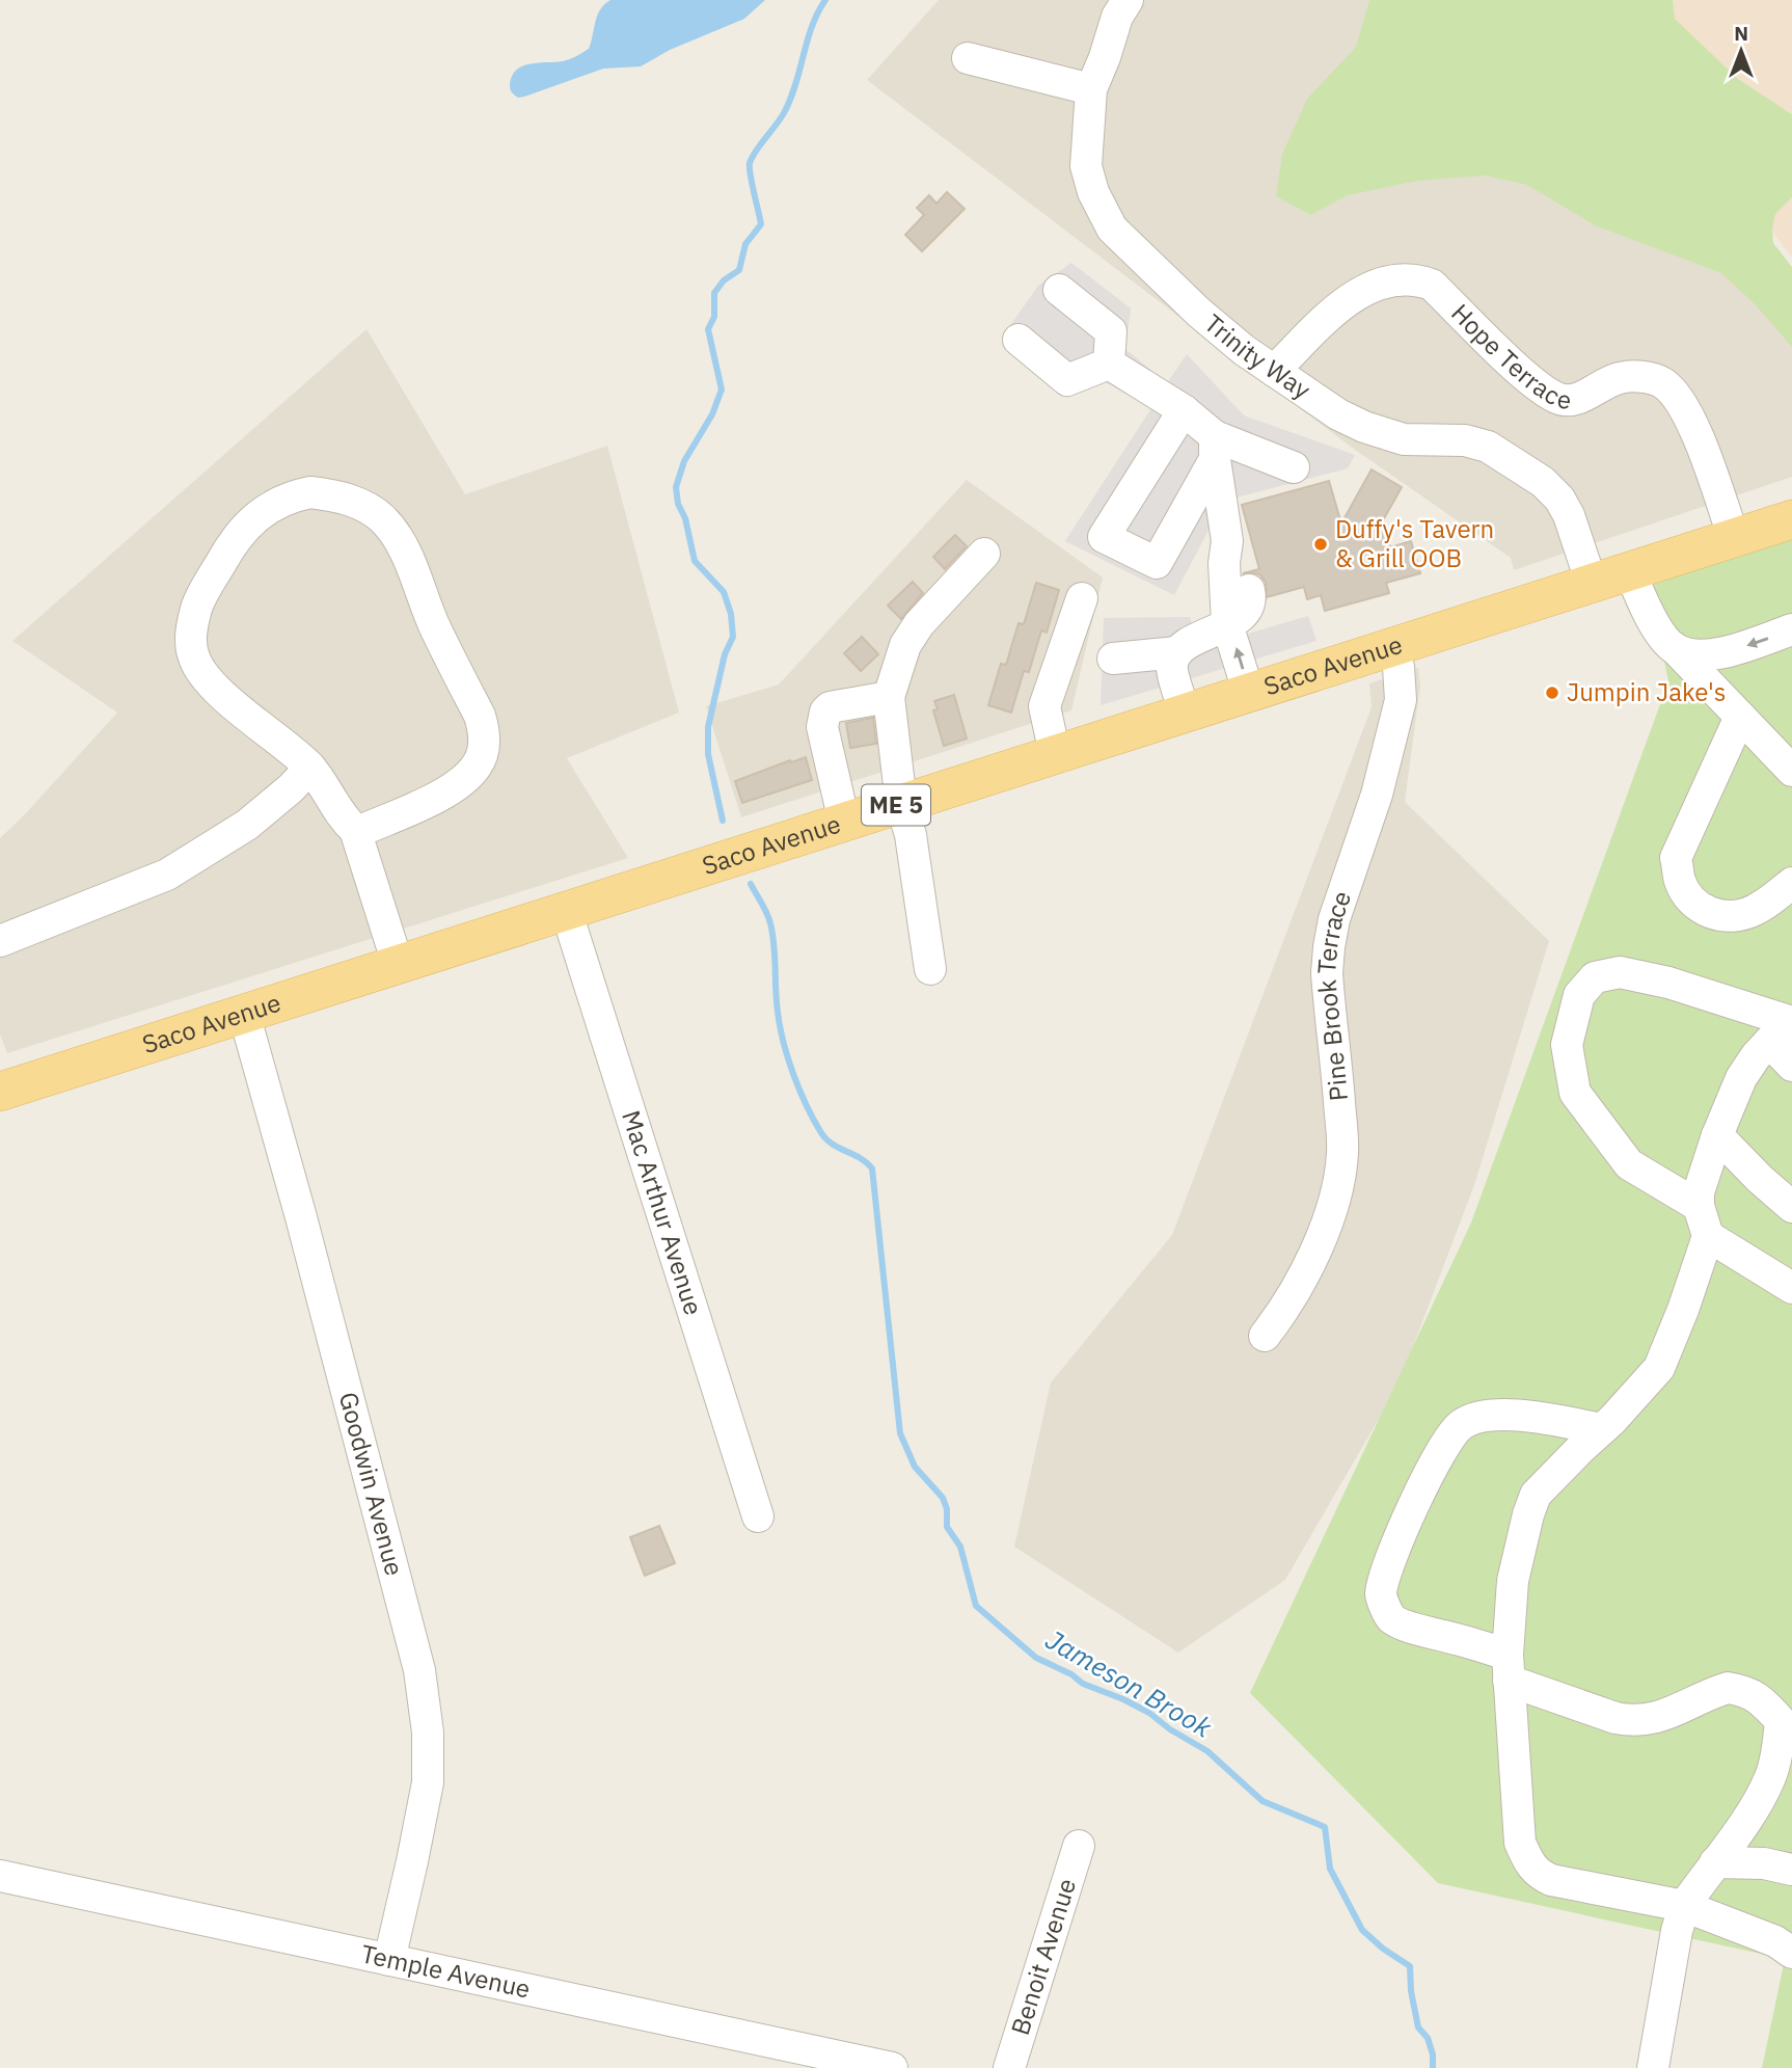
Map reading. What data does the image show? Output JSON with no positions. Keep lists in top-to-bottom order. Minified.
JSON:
{"streets":{"main road":["Saco Avenue","ME 5"],"street":["Hope Terrace","Trinity Way","Pine Brook Terrace","Mac Arthur Avenue","Goodwin Avenue","Benoit Avenue","Temple Avenue"]},"crossings":[["Hope Terrace","Trinity Way"],["Hope Terrace","Saco Avenue"],["Trinity Way","Saco Avenue"],["Saco Avenue","Pine Brook Terrace"],["Saco Avenue","Mac Arthur Avenue"],["Saco Avenue","Goodwin Avenue"],["Goodwin Avenue","Temple Avenue"]],"water":["Jameson Brook"],"places":["Duffy's Tavern & Grill OOB","Jumpin Jake's"],"north":"top"}
